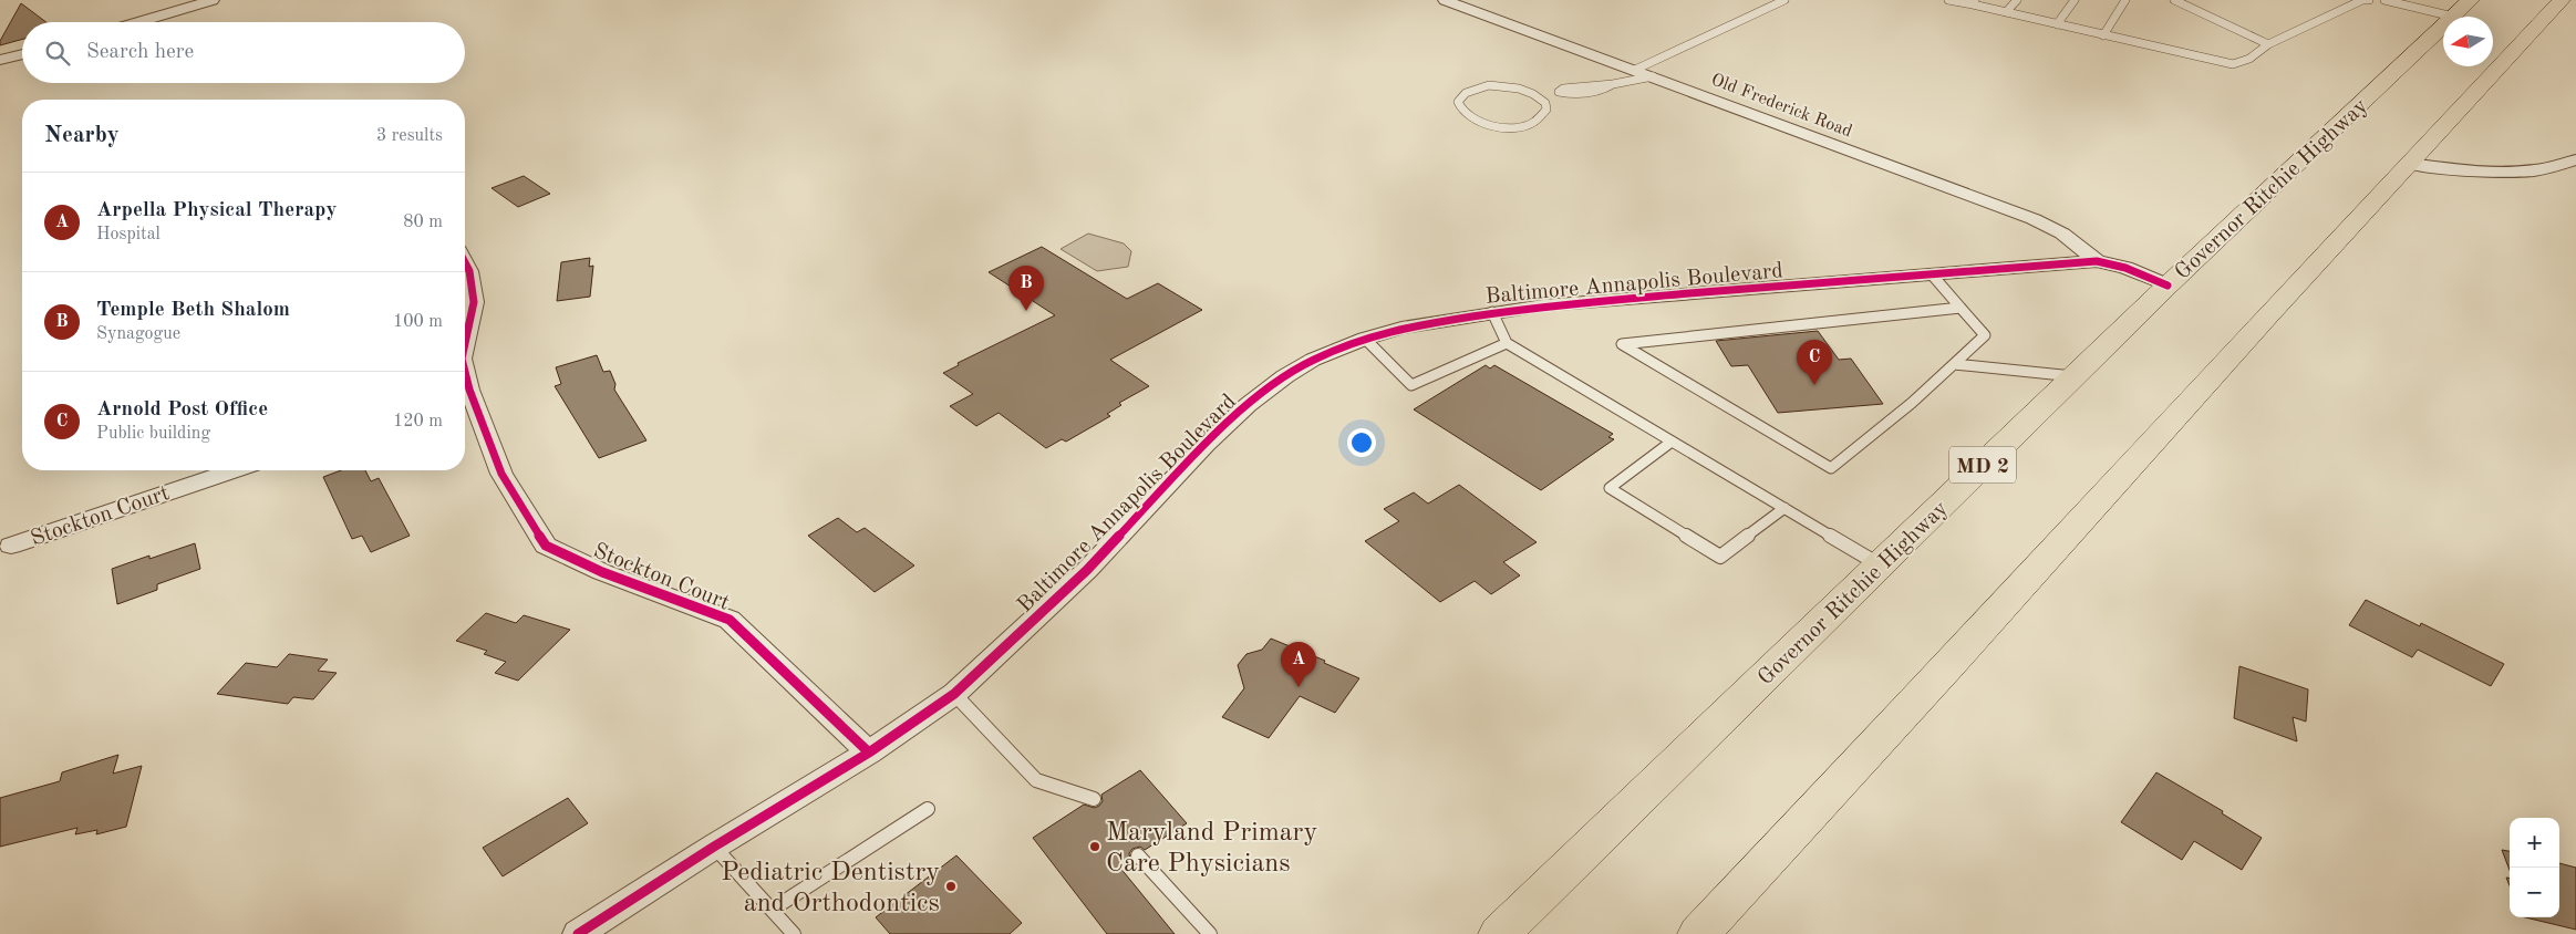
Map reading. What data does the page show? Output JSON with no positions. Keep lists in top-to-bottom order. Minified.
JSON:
{"streets":{"highway":["Governor Ritchie Highway","MD 2"],"street":["Old Frederick Road","Baltimore Annapolis Boulevard","Stockton Court"]},"crossings":[["Old Frederick Road","Baltimore Annapolis Boulevard"],["Governor Ritchie Highway","Baltimore Annapolis Boulevard"],["Baltimore Annapolis Boulevard","Stockton Court"]],"places":["Maryland Primary Care Physicians","Pediatric Dentistry and Orthodontics"],"north":"left","page":{"search":"Search here","heading":["Nearby","3 results"],"list":[{"mark":"A","name":"Arpella Physical Therapy","note":"Hospital","value":"80 m"},{"mark":"B","name":"Temple Beth Shalom","note":"Synagogue","value":"100 m"},{"mark":"C","name":"Arnold Post Office","note":"Public building","value":"120 m"}],"pins":["B","C","A"],"map_buttons":["+","−"]}}
